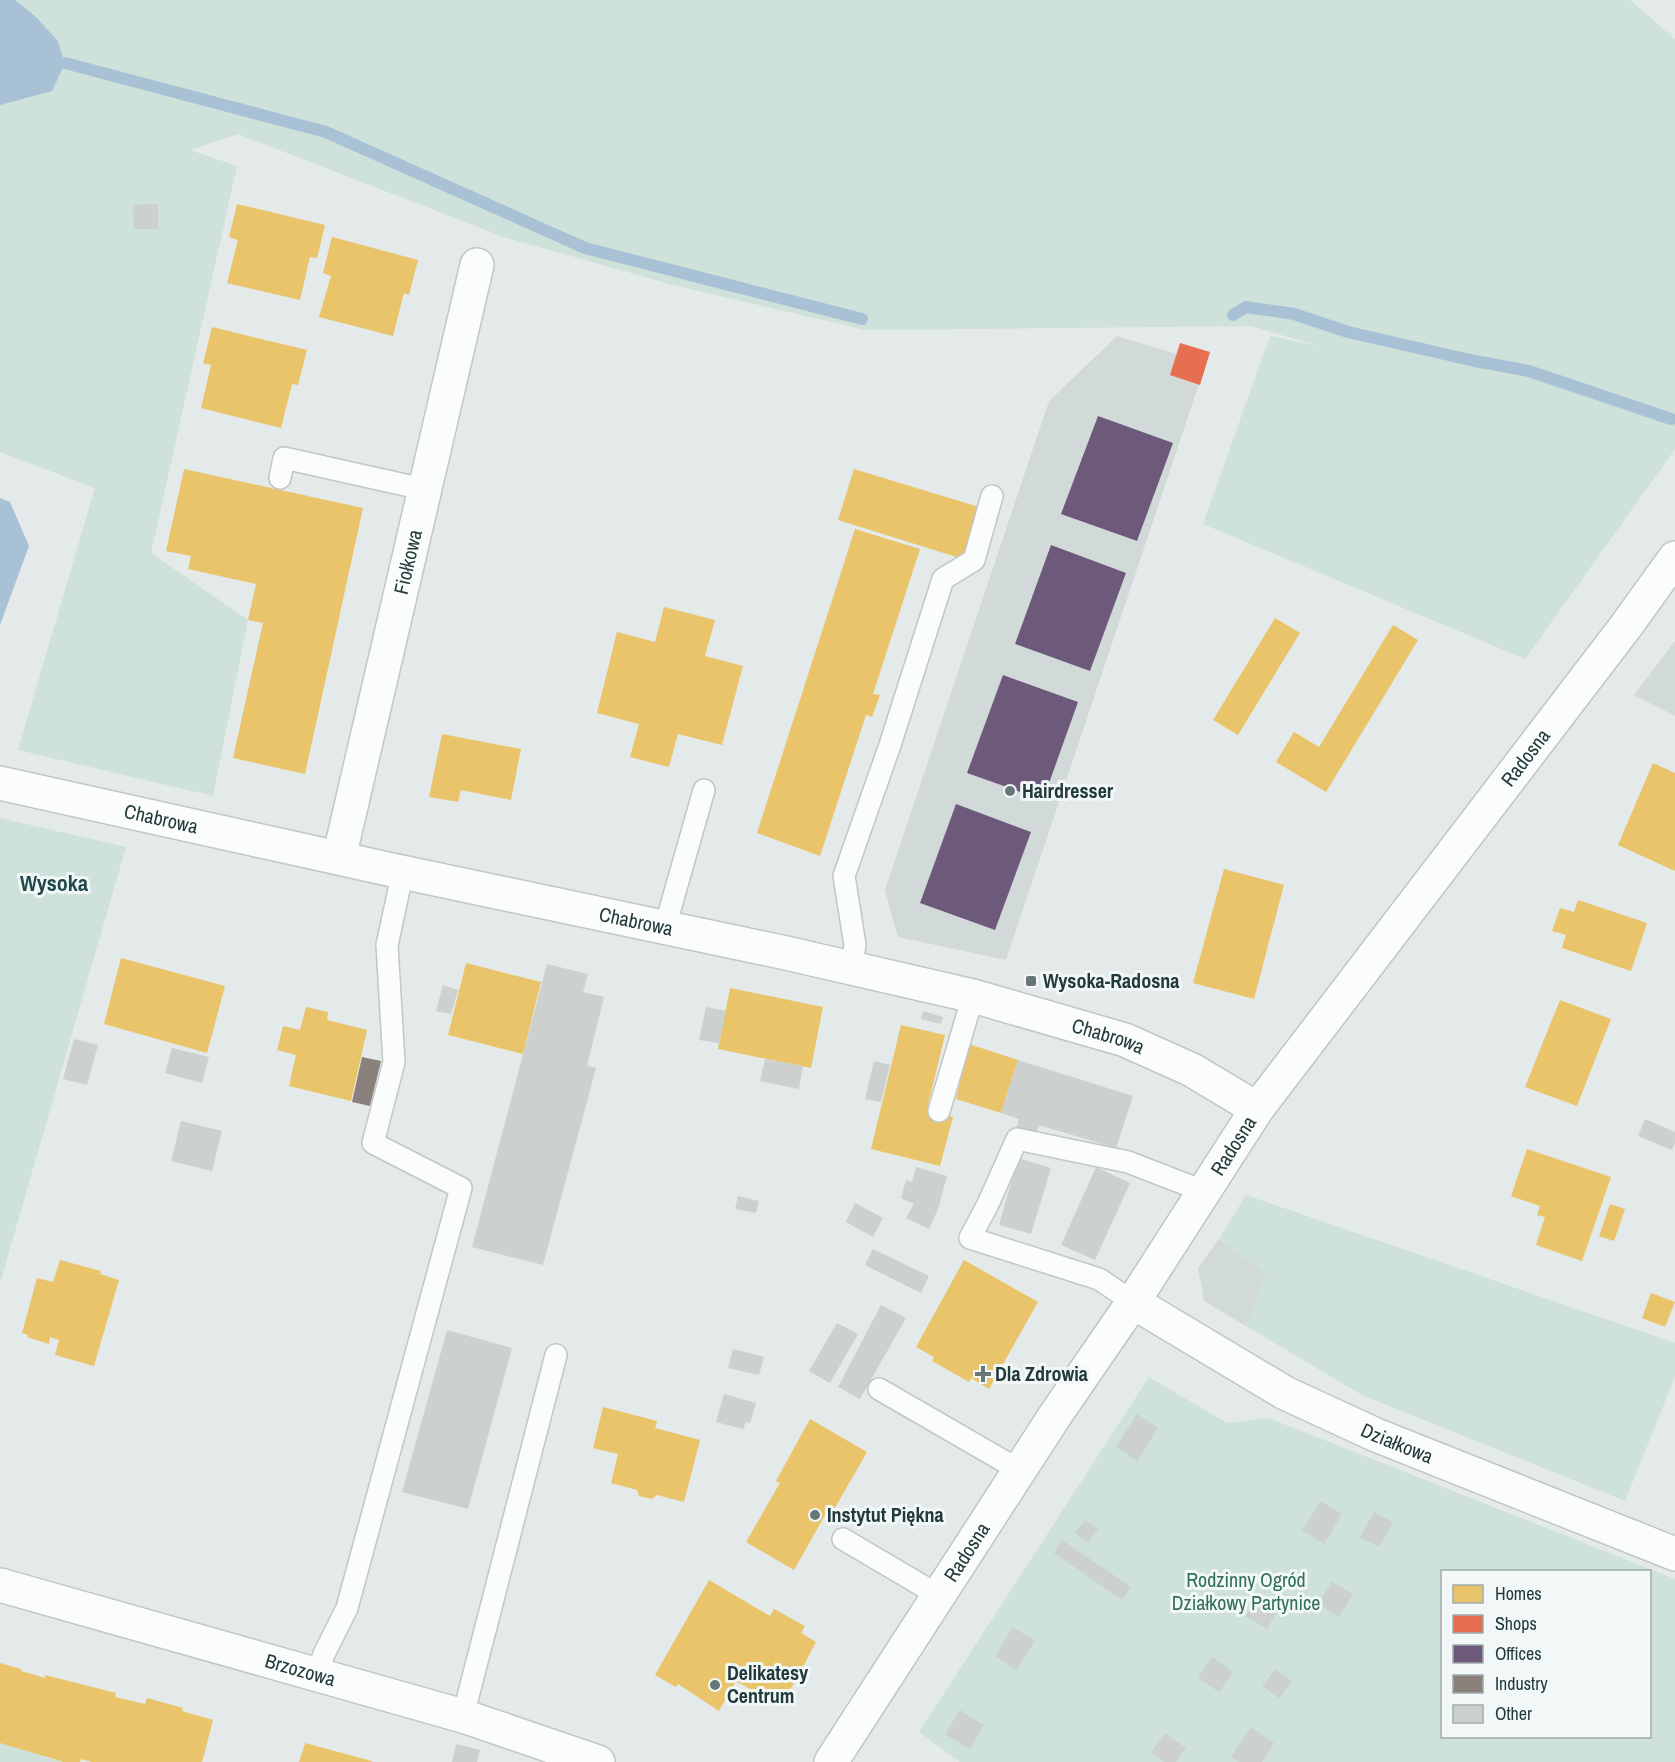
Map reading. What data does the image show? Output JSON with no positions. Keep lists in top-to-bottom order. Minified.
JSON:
{"streets":{"street":["Fiołkowa","Radosna","Chabrowa","Działkowa","Brzozowa"]},"crossings":[["Fiołkowa","Chabrowa"],["Radosna","Chabrowa"],["Radosna","Działkowa"]],"districts":["Wysoka"],"parks":["Rodzinny Ogród Działkowy Partynice"],"places":{"other":["Hairdresser","Instytut Piękna","Delikatesy Centrum"],"transit":["Wysoka-Radosna"],"health":["Dla Zdrowia"]},"legend":["Homes","Shops","Offices","Industry","Other"]}
